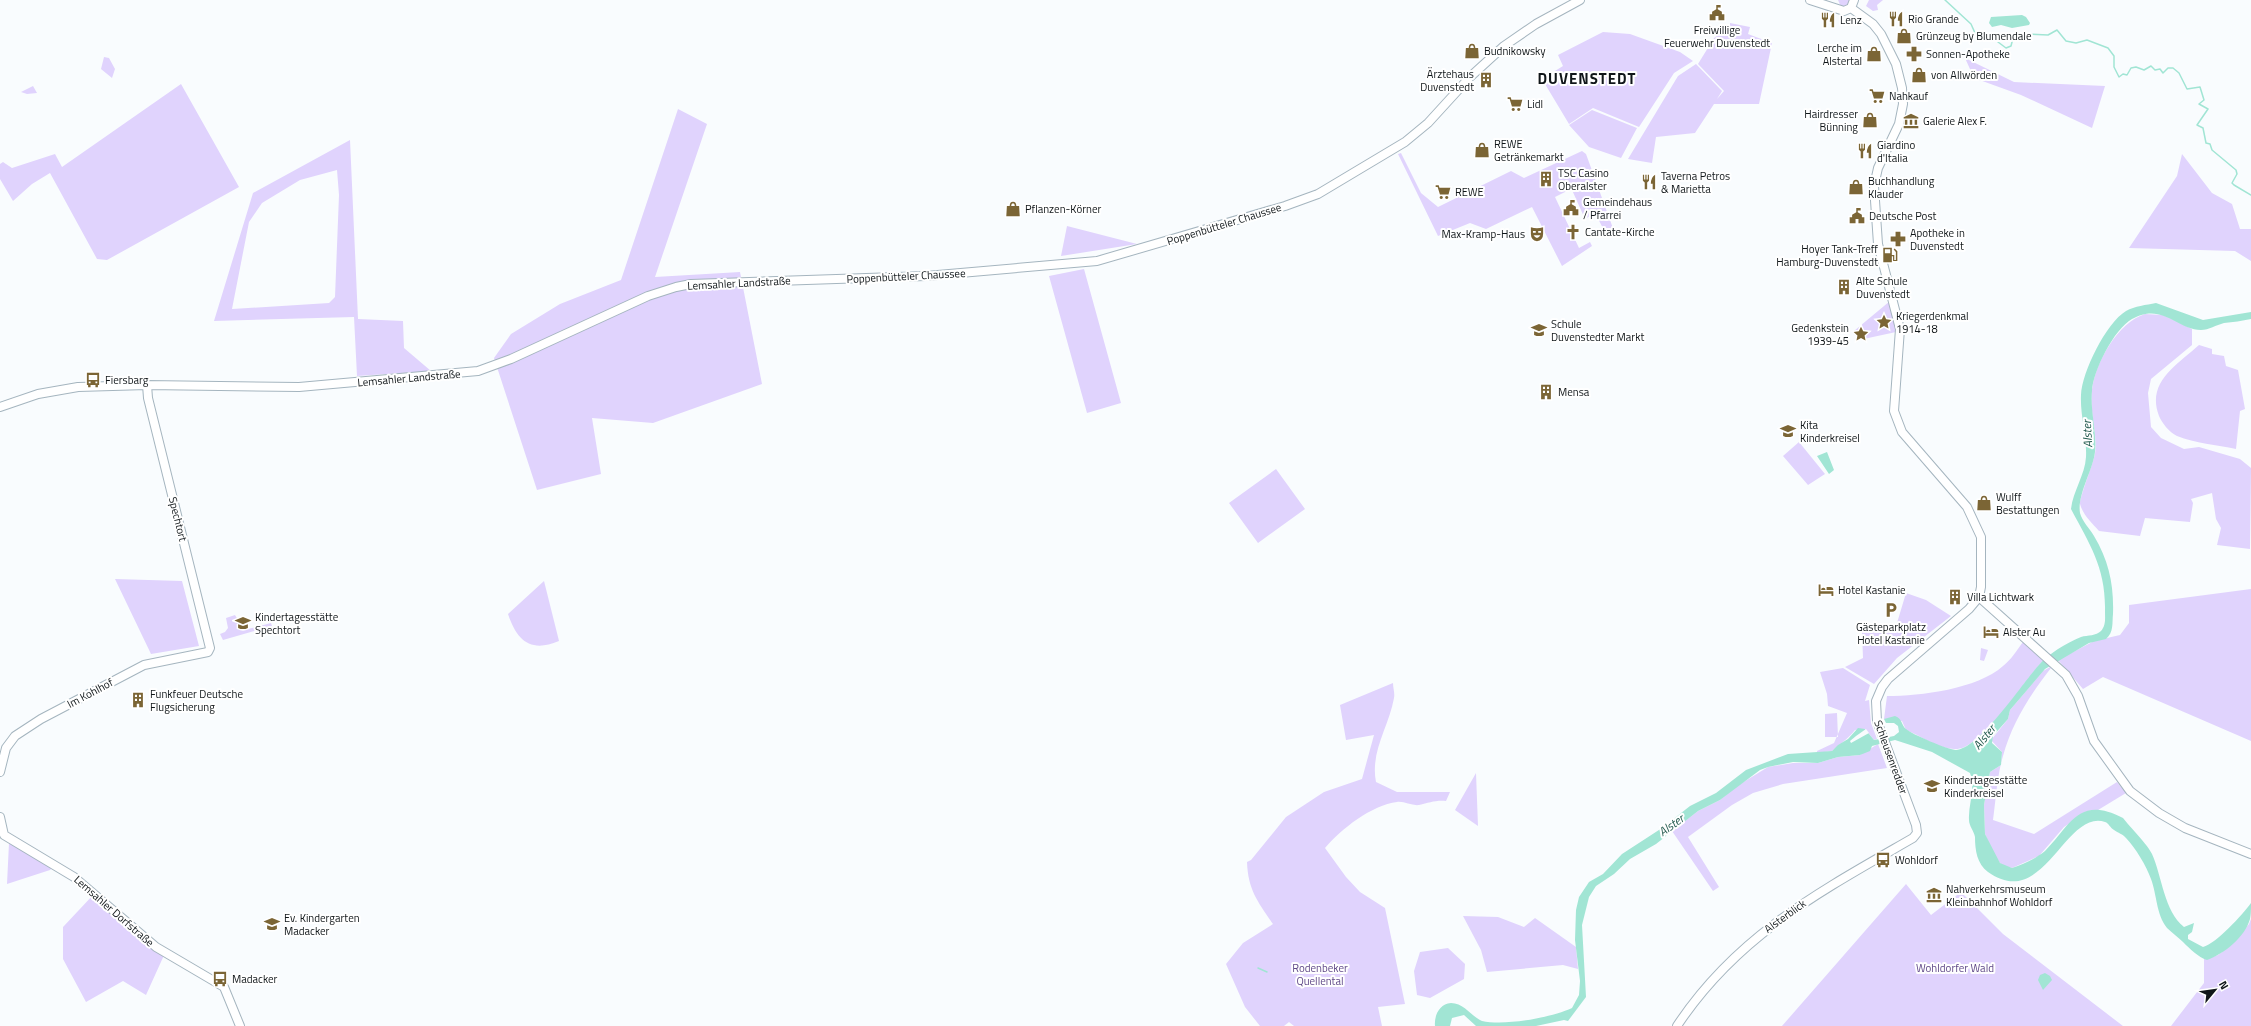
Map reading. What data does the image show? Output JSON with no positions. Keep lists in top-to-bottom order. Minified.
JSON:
{"streets":{"street":["Poppenbütteler Chaussee","Lemsahler Landstraße","Spechtort","Im Kohlhof","Schleusenredder","Lemsahler Dorfstraße","Alsterblick"]},"crossings":[["Poppenbütteler Chaussee","Lemsahler Landstraße"],["Lemsahler Landstraße","Spechtort"],["Spechtort","Im Kohlhof"],["Schleusenredder","Alsterblick"]],"districts":["DUVENSTEDT"],"water":["Alster"],"parks":["Rodenbeker Quellental","Wohldorfer Wald"],"places":{"public building":["Freiwillige Feuerwehr Duvenstedt","Gemeindehaus / Pfarrei","Deutsche Post"],"restaurant":["Rio Grande","Lenz","Giardino d'Italia","Taverna Petros & Marietta"],"shop":["Grünzeug by Blumendale","Budnikowsky","Lerche im Alstertal","von Allwörden","Hairdresser Bünning","REWE Getränkemarkt","Buchhandlung Klauder","Pflanzen-Körner","Wulff Bestattungen"],"pharmacy":["Sonnen-Apotheke","Apotheke in Duvenstedt"],"building":["Ärztehaus Duvenstedt","TSC Casino Oberalster","Alte Schule Duvenstedt","Mensa","Villa Lichtwark","Funkfeuer Deutsche Flugsicherung"],"supermarket":["Nahkauf","Lidl","REWE"],"museum":["Galerie Alex F.","Nahverkehrsmuseum Kleinbahnhof Wohldorf"],"church":["Cantate-Kirche"],"theatre":["Max-Kramp-Haus"],"fuel station":["Hoyer Tank-Treff Hamburg-Duvenstedt"],"place":["Kriegerdenkmal 1914-18","Gedenkstein 1939-45"],"school or university":["Schule Duvenstedter Markt","Kita Kinderkreisel","Kindertagesstätte Spechtort","Kindertagesstätte Kinderkreisel","Ev. Kindergarten Madacker"],"bus stop":["Fiersbarg","Wohldorf","Madacker"],"hotel":["Hotel Kastanie","Alster Au"],"parking":["Gästeparkplatz Hotel Kastanie"]},"north":"top right"}
